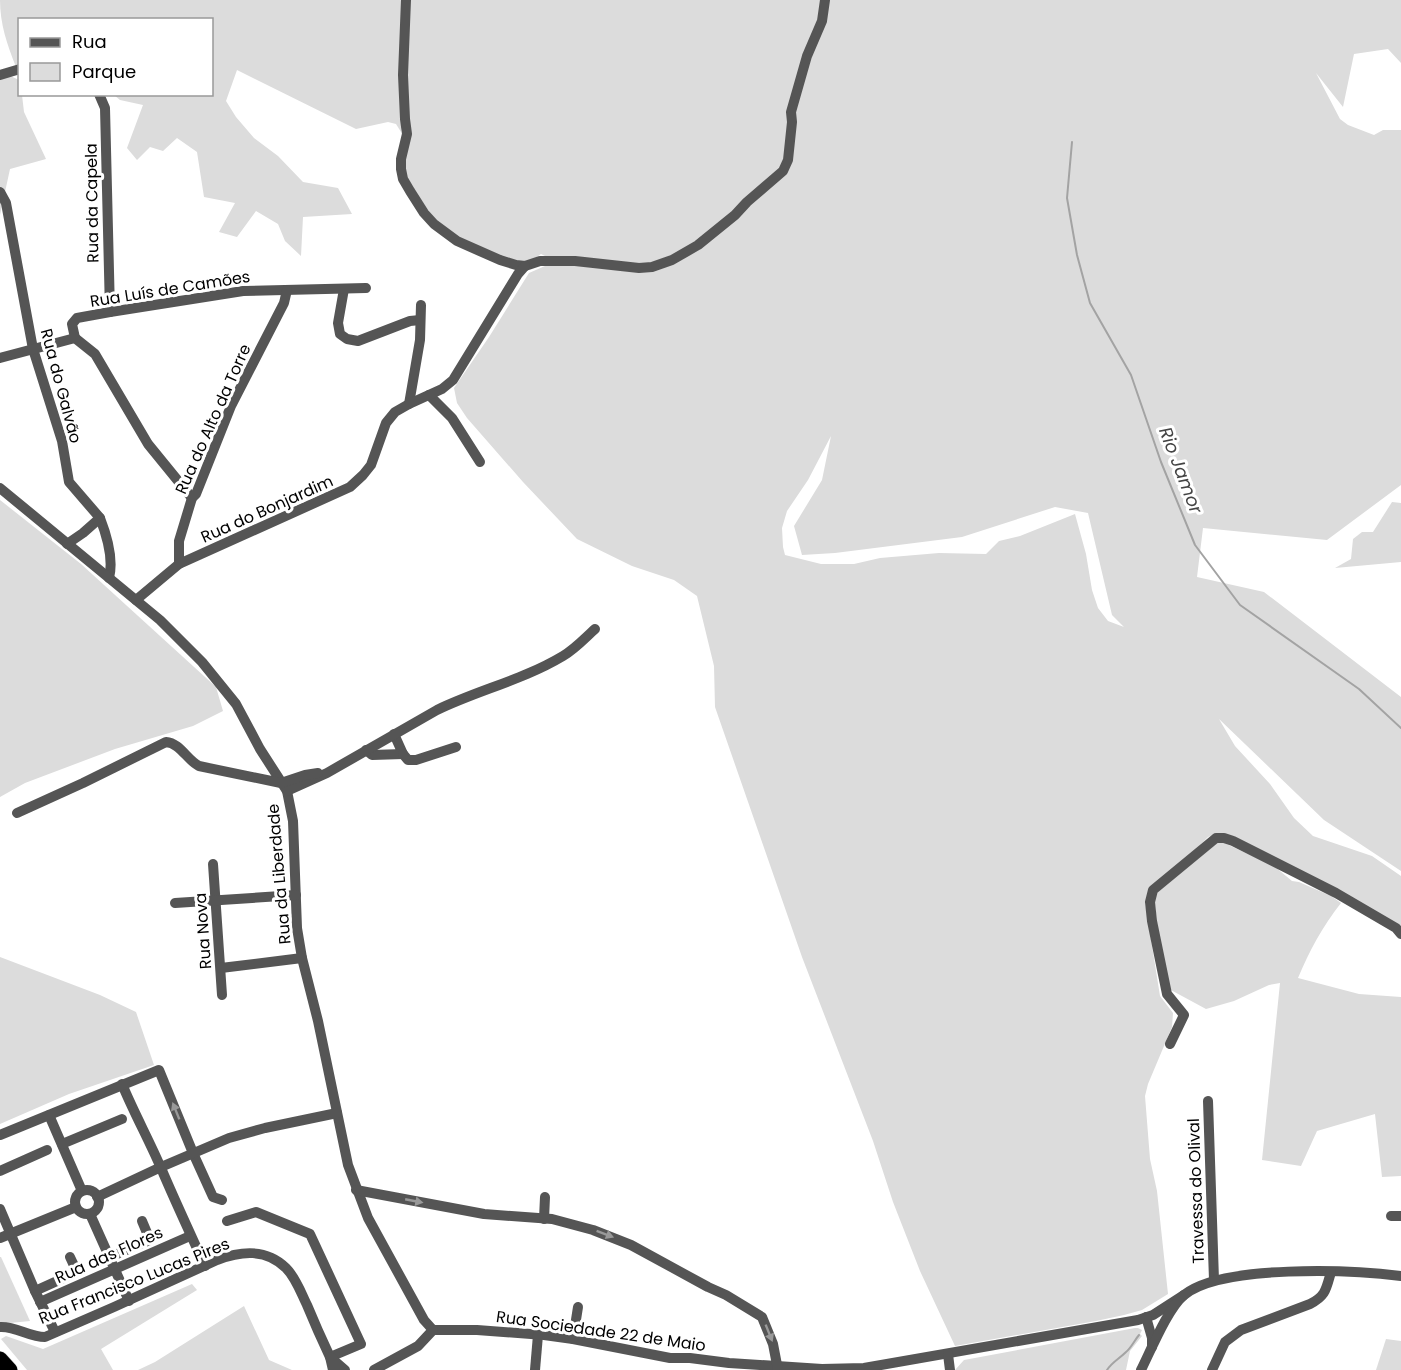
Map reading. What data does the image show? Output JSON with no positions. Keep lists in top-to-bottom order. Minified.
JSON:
{"streets":{"street":["Rua da Capela","Rua Luís de Camões","Rua do Galvão","Rua do Alto da Torre","Rua do Bonjardim","Rua da Liberdade","Rua Nova","Travessa do Olival","Rua das Flores","Rua Francisco Lucas Pires","Rua Sociedade 22 de Maio"]},"crossings":[["Rua da Capela","Rua Luís de Camões"],["Rua Luís de Camões","Rua do Alto da Torre"],["Rua do Galvão","Rua da Liberdade"],["Rua do Alto da Torre","Rua do Bonjardim"],["Rua do Bonjardim","Rua da Liberdade"],["Travessa do Olival","Rua Sociedade 22 de Maio"]],"water":["Rio Jamor"],"legend":["Rua","Parque"]}
